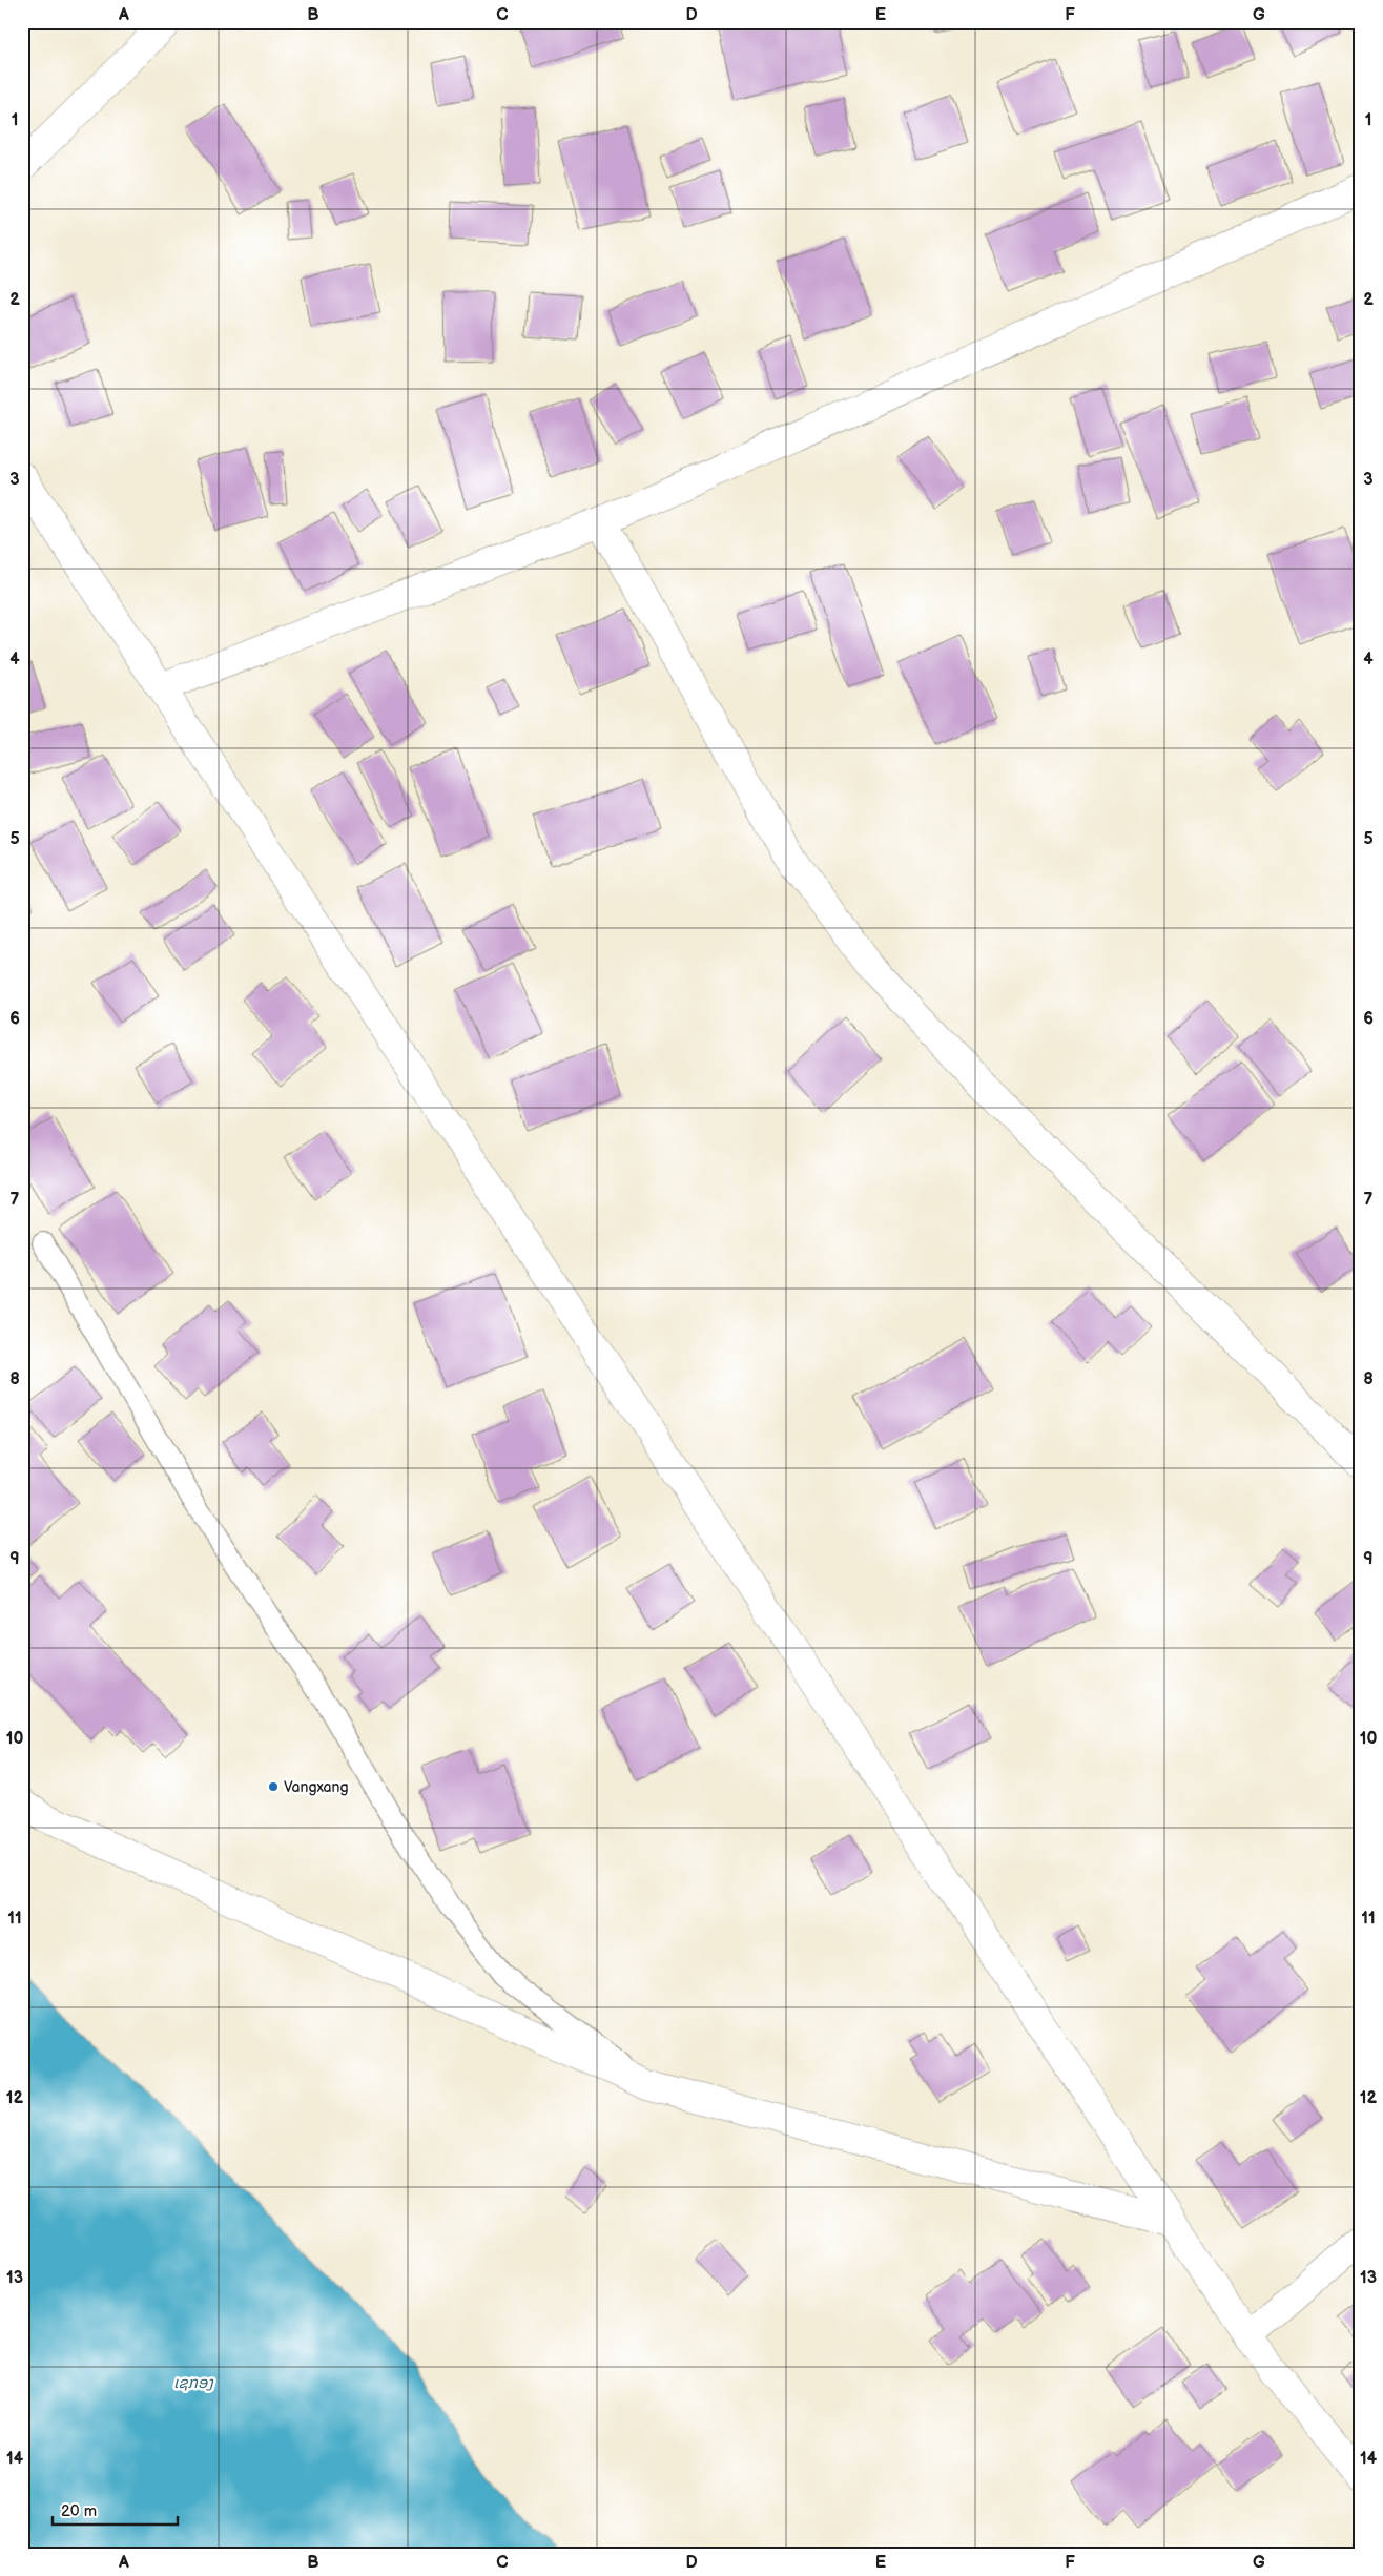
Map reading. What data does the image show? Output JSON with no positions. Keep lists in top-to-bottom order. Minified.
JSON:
{"water":["ເຊກອງ"],"places":["Vangxang"],"scale_bar":"20 m","grid":{"columns":["A","B","C","D","E","F","G"],"rows":["1","2","3","4","5","6","7","8","9","10","11","12","13","14"]}}
